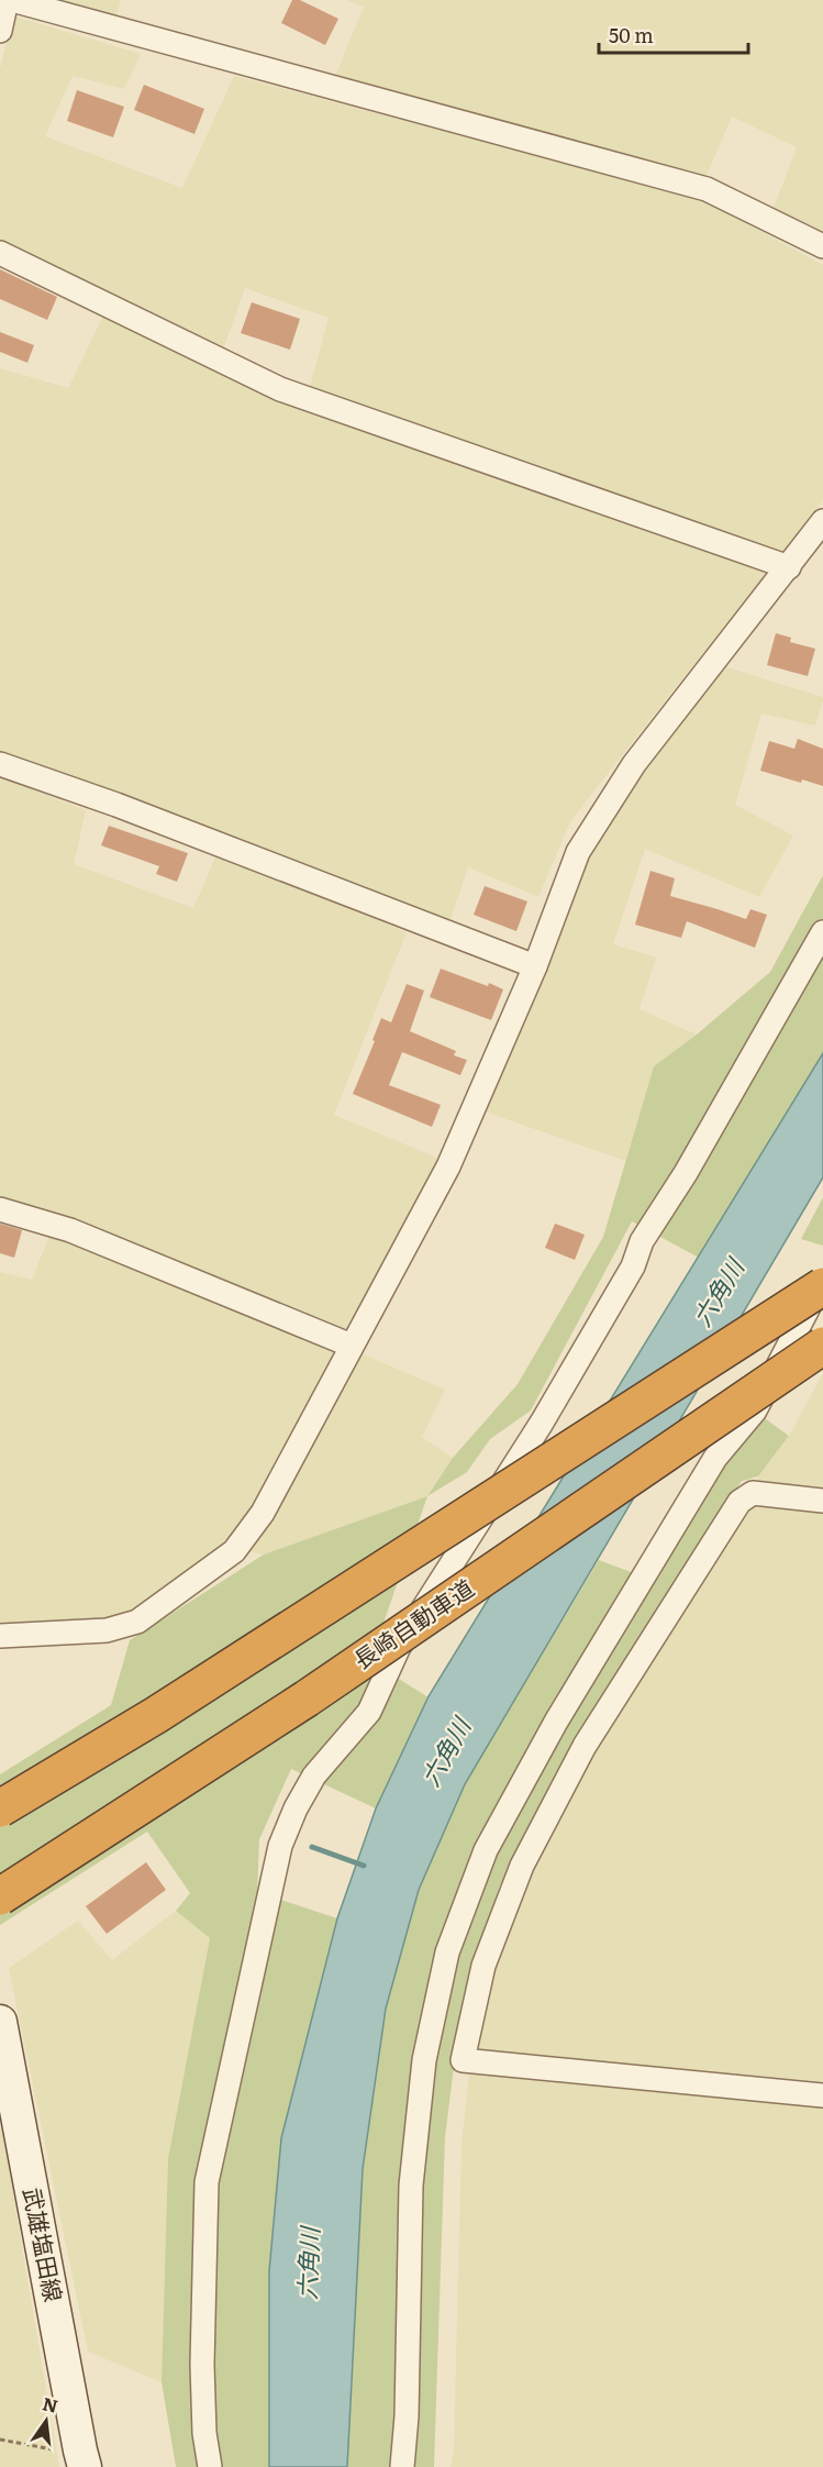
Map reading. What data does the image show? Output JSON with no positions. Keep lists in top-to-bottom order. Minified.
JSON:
{"streets":{"highway":["長崎自動車道"],"main road":["武雄塩田線"]},"water":["六角川"],"scale_bar":"50 m","north":"top"}
